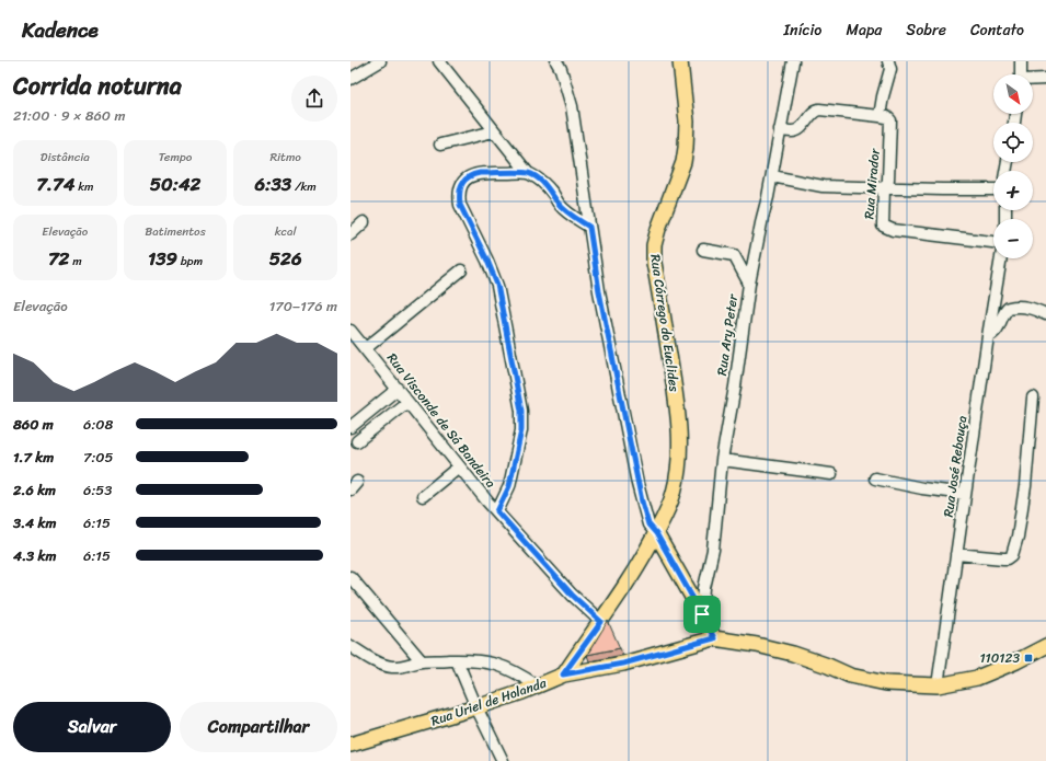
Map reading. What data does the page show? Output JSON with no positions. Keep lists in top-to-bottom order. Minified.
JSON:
{"streets":{"main road":["Rua Córrego do Euclides","Rua Uriel de Holanda"],"street":["Rua Mirador","Rua Ary Peter","Rua Visconde de Sá Bandeira","Rua José Rebouça"]},"crossings":[["Rua Córrego do Euclides","Rua Uriel de Holanda"],["Rua Visconde de Sá Bandeira","Rua Uriel de Holanda"]],"places":{"transit":["110123"]},"north":"bottom right","page":{"header":"Kadence","nav":["Início","Mapa","Sobre","Contato"],"heading":["Corrida noturna","21:00 · 9 × 860 m"],"map_buttons":["+","−"],"stats":[["Distância","7.74 km"],["Tempo","50:42"],["Ritmo","6:33 /km"],["Elevação","72 m"],["Batimentos","139 bpm"],["kcal","526"]],"chart":["Elevação","170–176 m"],"list":[{"name":"860 m","note":"6:08"},{"name":"1.7 km","note":"7:05"},{"name":"2.6 km","note":"6:53"},{"name":"3.4 km","note":"6:15"},{"name":"4.3 km","note":"6:15"}],"buttons":["Salvar","Compartilhar"]}}
